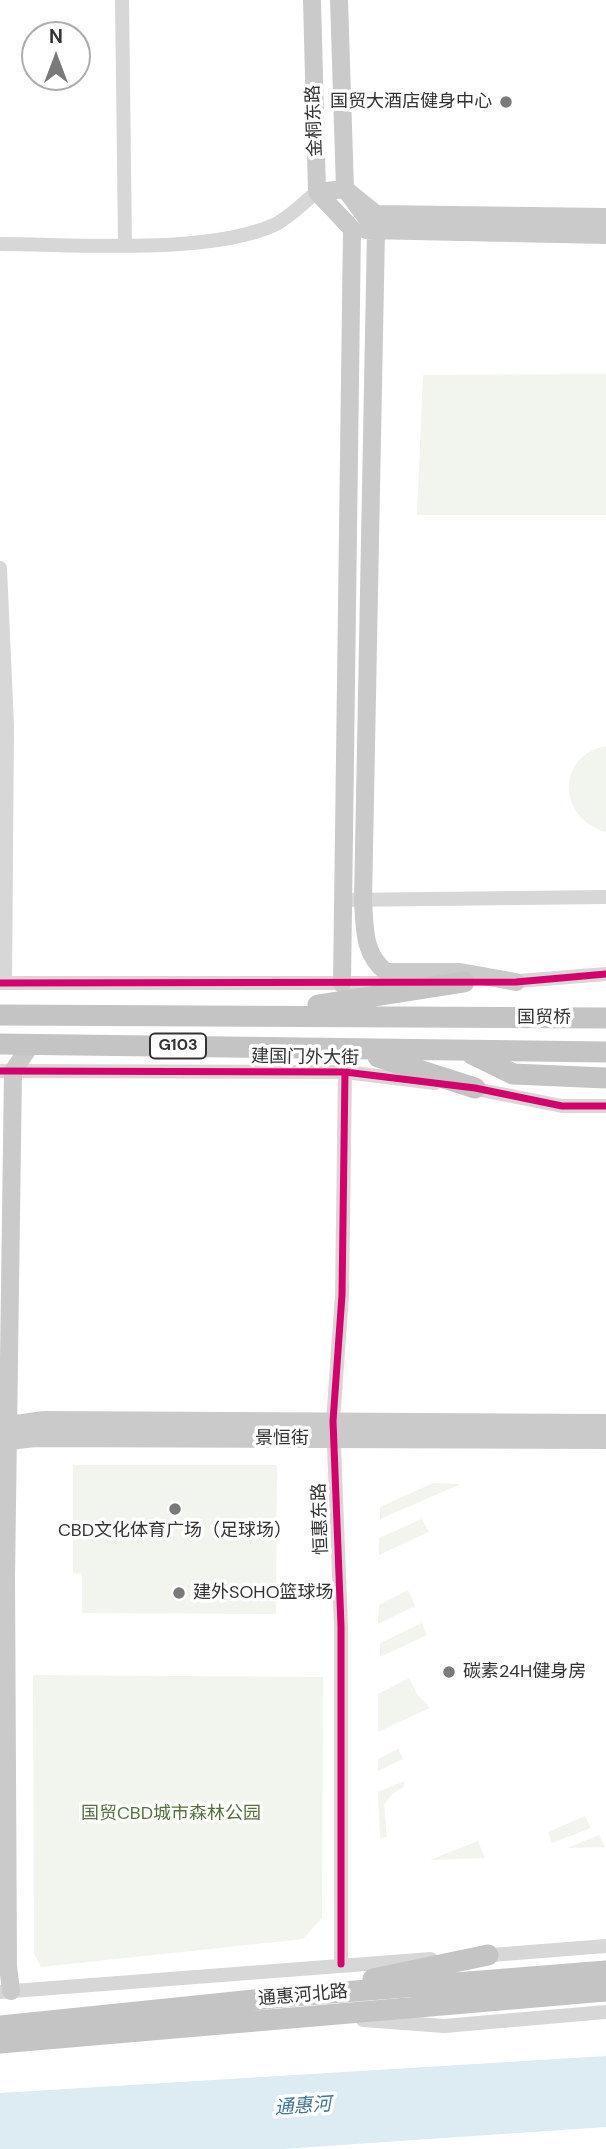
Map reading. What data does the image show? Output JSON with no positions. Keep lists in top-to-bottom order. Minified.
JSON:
{"streets":{"highway":["国贸桥","G103","建国门外大街","通惠河北路"],"main road":["金桐东路","景恒街"],"street":["恒惠东路"]},"crossings":[["国贸桥","G103"],["国贸桥","建国门外大街"],["建国门外大街","恒惠东路"],["景恒街","恒惠东路"],["恒惠东路","通惠河北路"]],"water":["通惠河"],"parks":["国贸CBD城市森林公园"],"places":["国贸大酒店健身中心","CBD文化体育广场（足球场）","建外SOHO篮球场","碳素24H健身房"],"north":"top"}
